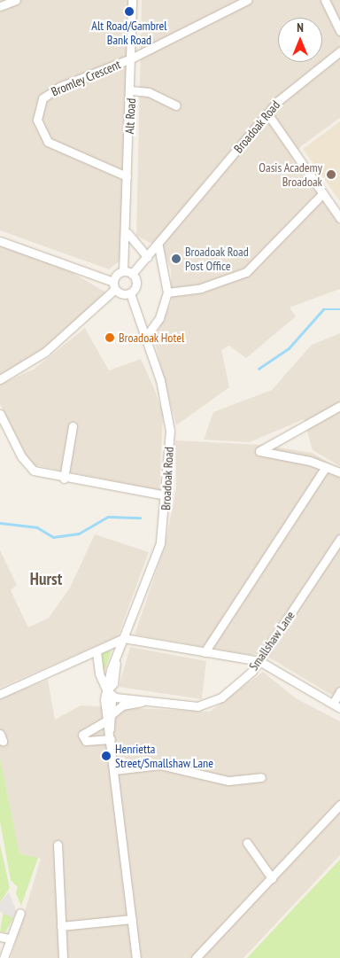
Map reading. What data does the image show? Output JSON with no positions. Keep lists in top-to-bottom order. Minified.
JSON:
{"streets":{"street":["Bromley Crescent","Alt Road","Broadoak Road","Smallshaw Lane"]},"crossings":[["Bromley Crescent","Alt Road"],["Broadoak Road","Smallshaw Lane"]],"districts":["Hurst"],"places":["Alt Road/Gambrel Bank Road","Oasis Academy Broadoak","Broadoak Road Post Office","Broadoak Hotel","Henrietta Street/Smallshaw Lane"],"north":"top"}
